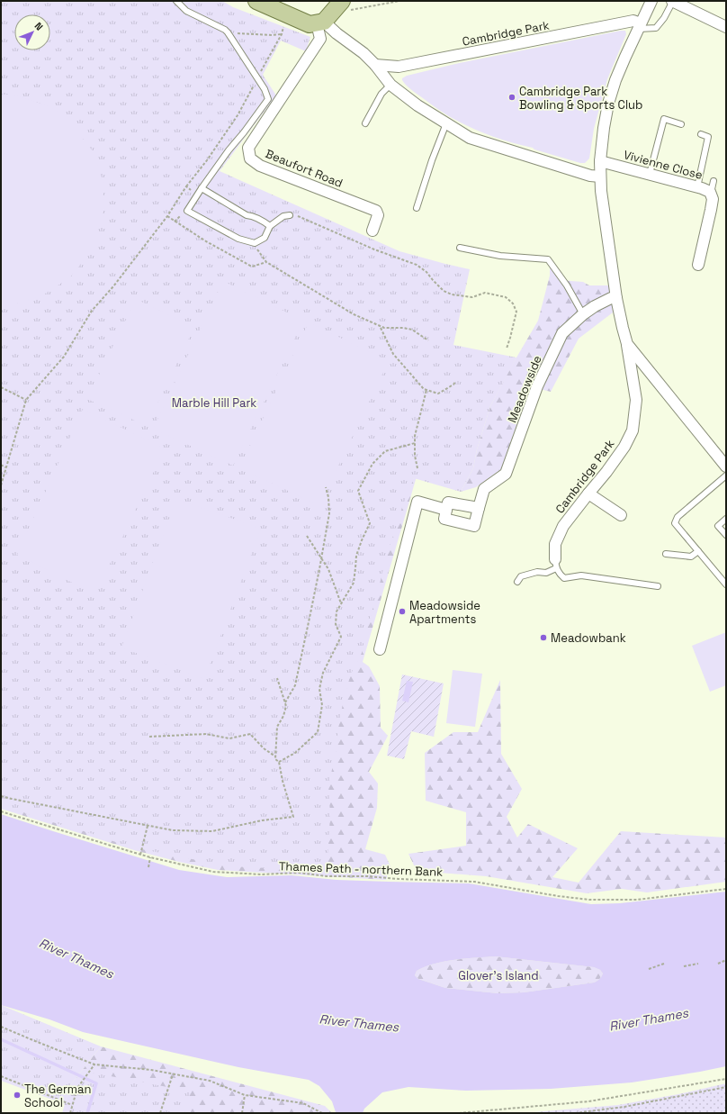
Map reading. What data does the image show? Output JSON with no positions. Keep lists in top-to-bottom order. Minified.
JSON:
{"streets":{"street":["Cambridge Park","Vivienne Close","Beaufort Road","Meadowside"],"path":["Thames Path - northern Bank"]},"crossings":[["Cambridge Park","Vivienne Close"],["Cambridge Park","Meadowside"]],"water":["River Thames"],"parks":["Marble Hill Park","Glover's Island"],"places":["Cambridge Park Bowling & Sports Club","Meadowside Apartments","Meadowbank","The German School"],"north":"top right"}
